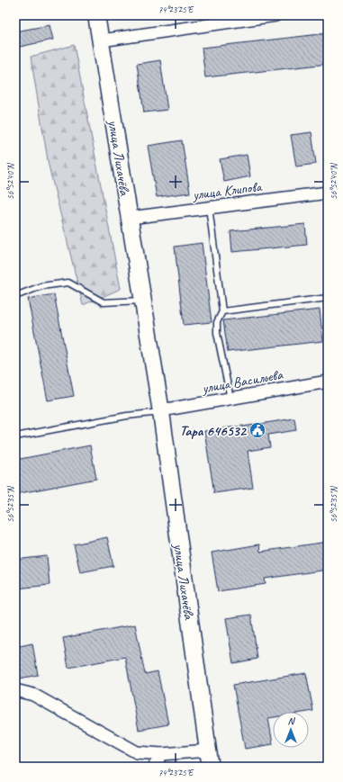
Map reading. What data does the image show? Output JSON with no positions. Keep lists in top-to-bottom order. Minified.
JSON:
{"streets":{"street":["улица Лихачёва","улица Клипова","улица Васильева"]},"crossings":[["улица Лихачёва","улица Клипова"],["улица Лихачёва","улица Васильева"]],"places":{"public building":["Тара 646532"]},"north":"top","coordinates":["74°23'25\"E","56°52'40\"N","56°52'35\"N"]}
